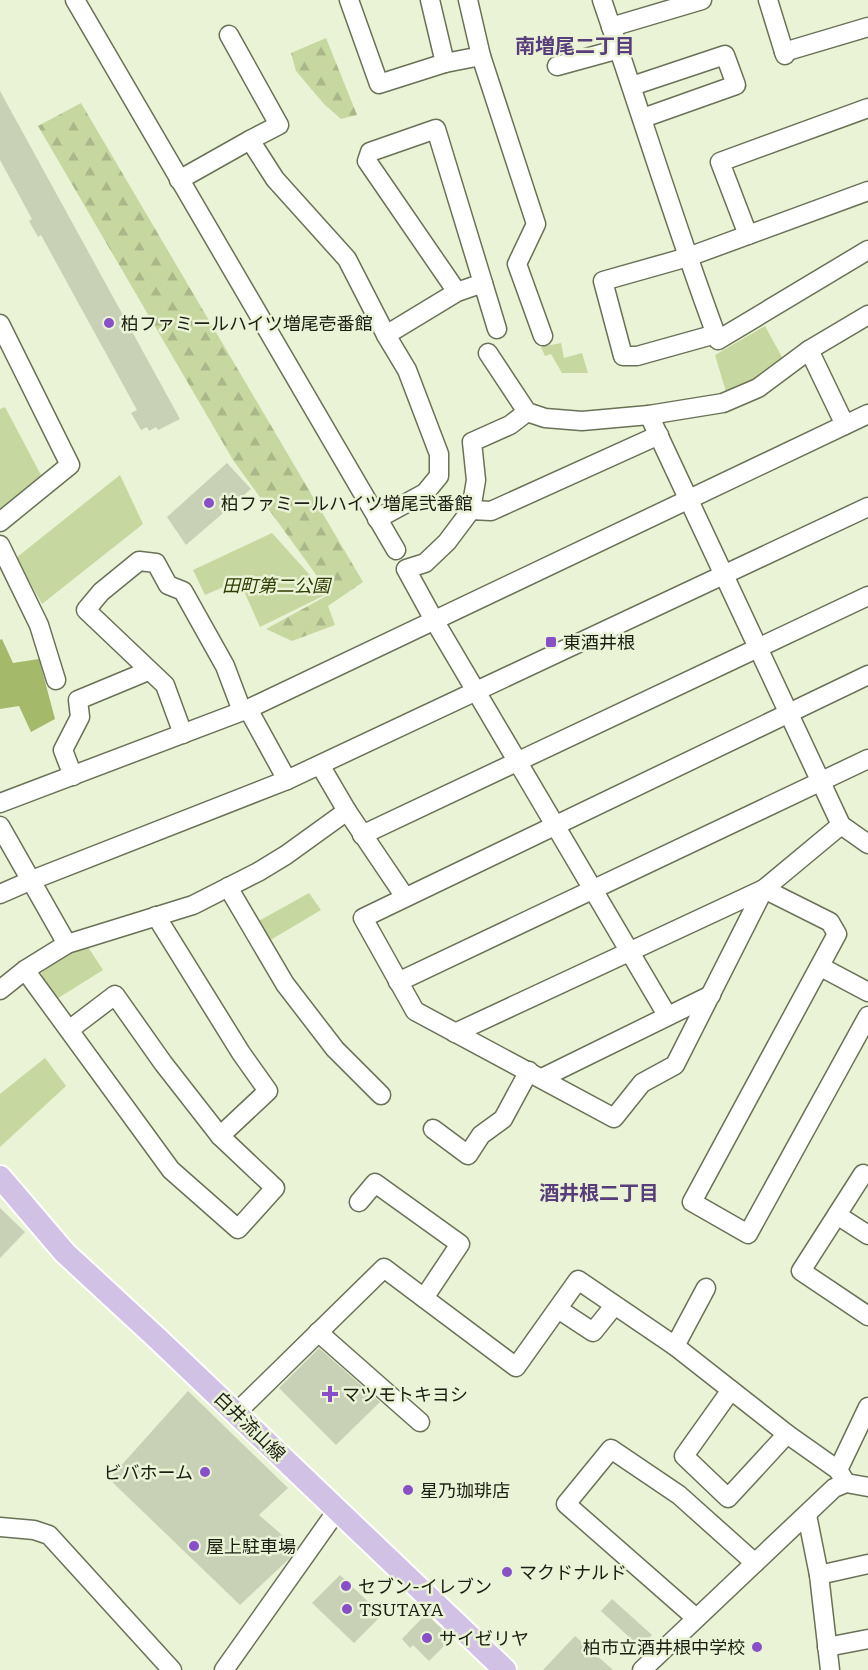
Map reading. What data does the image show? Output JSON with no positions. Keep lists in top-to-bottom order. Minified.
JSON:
{"streets":{"main road":["白井流山線"]},"districts":["南増尾二丁目","酒井根二丁目"],"parks":["田町第二公園"],"places":{"other":["柏ファミールハイツ増尾壱番館","柏ファミールハイツ増尾弐番館","ビバホーム","星乃珈琲店","屋上駐車場","マクドナルド","セブン-イレブン","TSUTAYA","サイゼリヤ","柏市立酒井根中学校"],"transit":["東酒井根"],"health":["マツモトキヨシ"]}}
